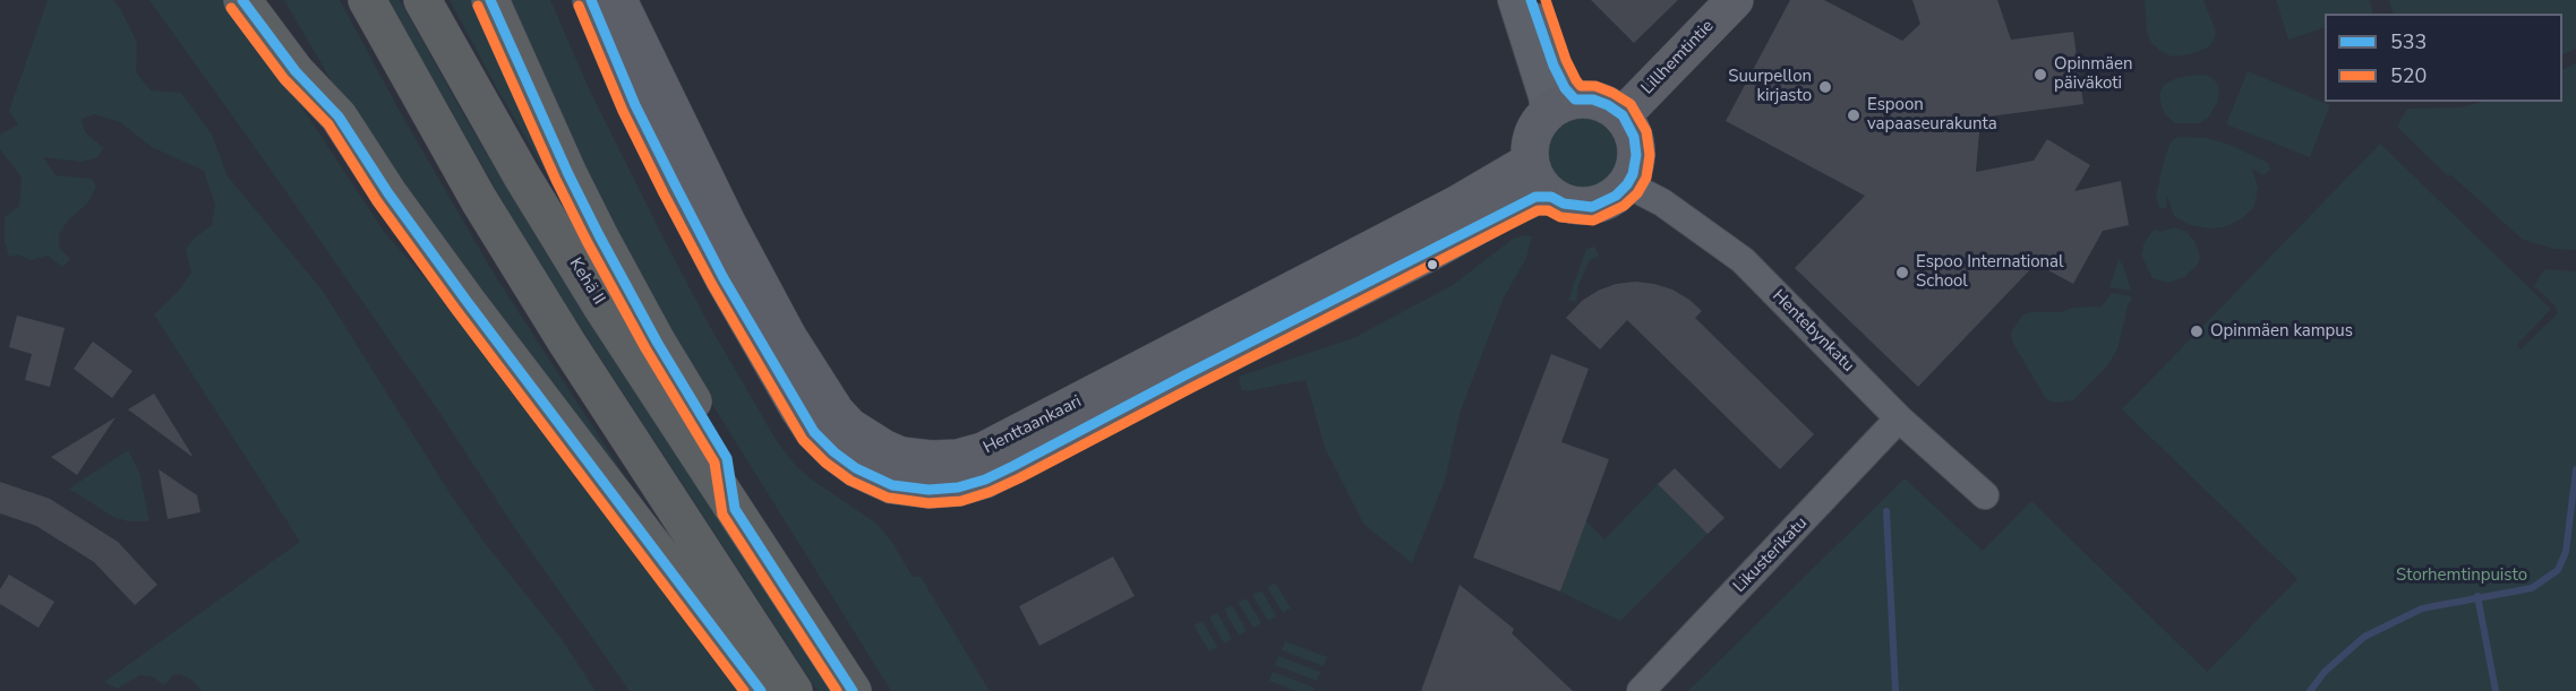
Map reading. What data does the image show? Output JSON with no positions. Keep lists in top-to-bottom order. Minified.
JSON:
{"streets":{"highway":["Kehä II"],"main road":["Lillhemtintie","Henttaankaari"],"street":["Hentebynkatu","Likusterikatu"]},"crossings":[["Lillhemtintie","Hentebynkatu"],["Lillhemtintie","Henttaankaari"],["Hentebynkatu","Henttaankaari"],["Hentebynkatu","Likusterikatu"]],"parks":["Storhemtinpuisto"],"places":["Opinmäen päiväkoti","Suurpellon kirjasto","Espoon vapaaseurakunta","Espoo International School","Opinmäen kampus"],"lines":["transit line 533","transit line 520"],"legend":["533","520"]}
